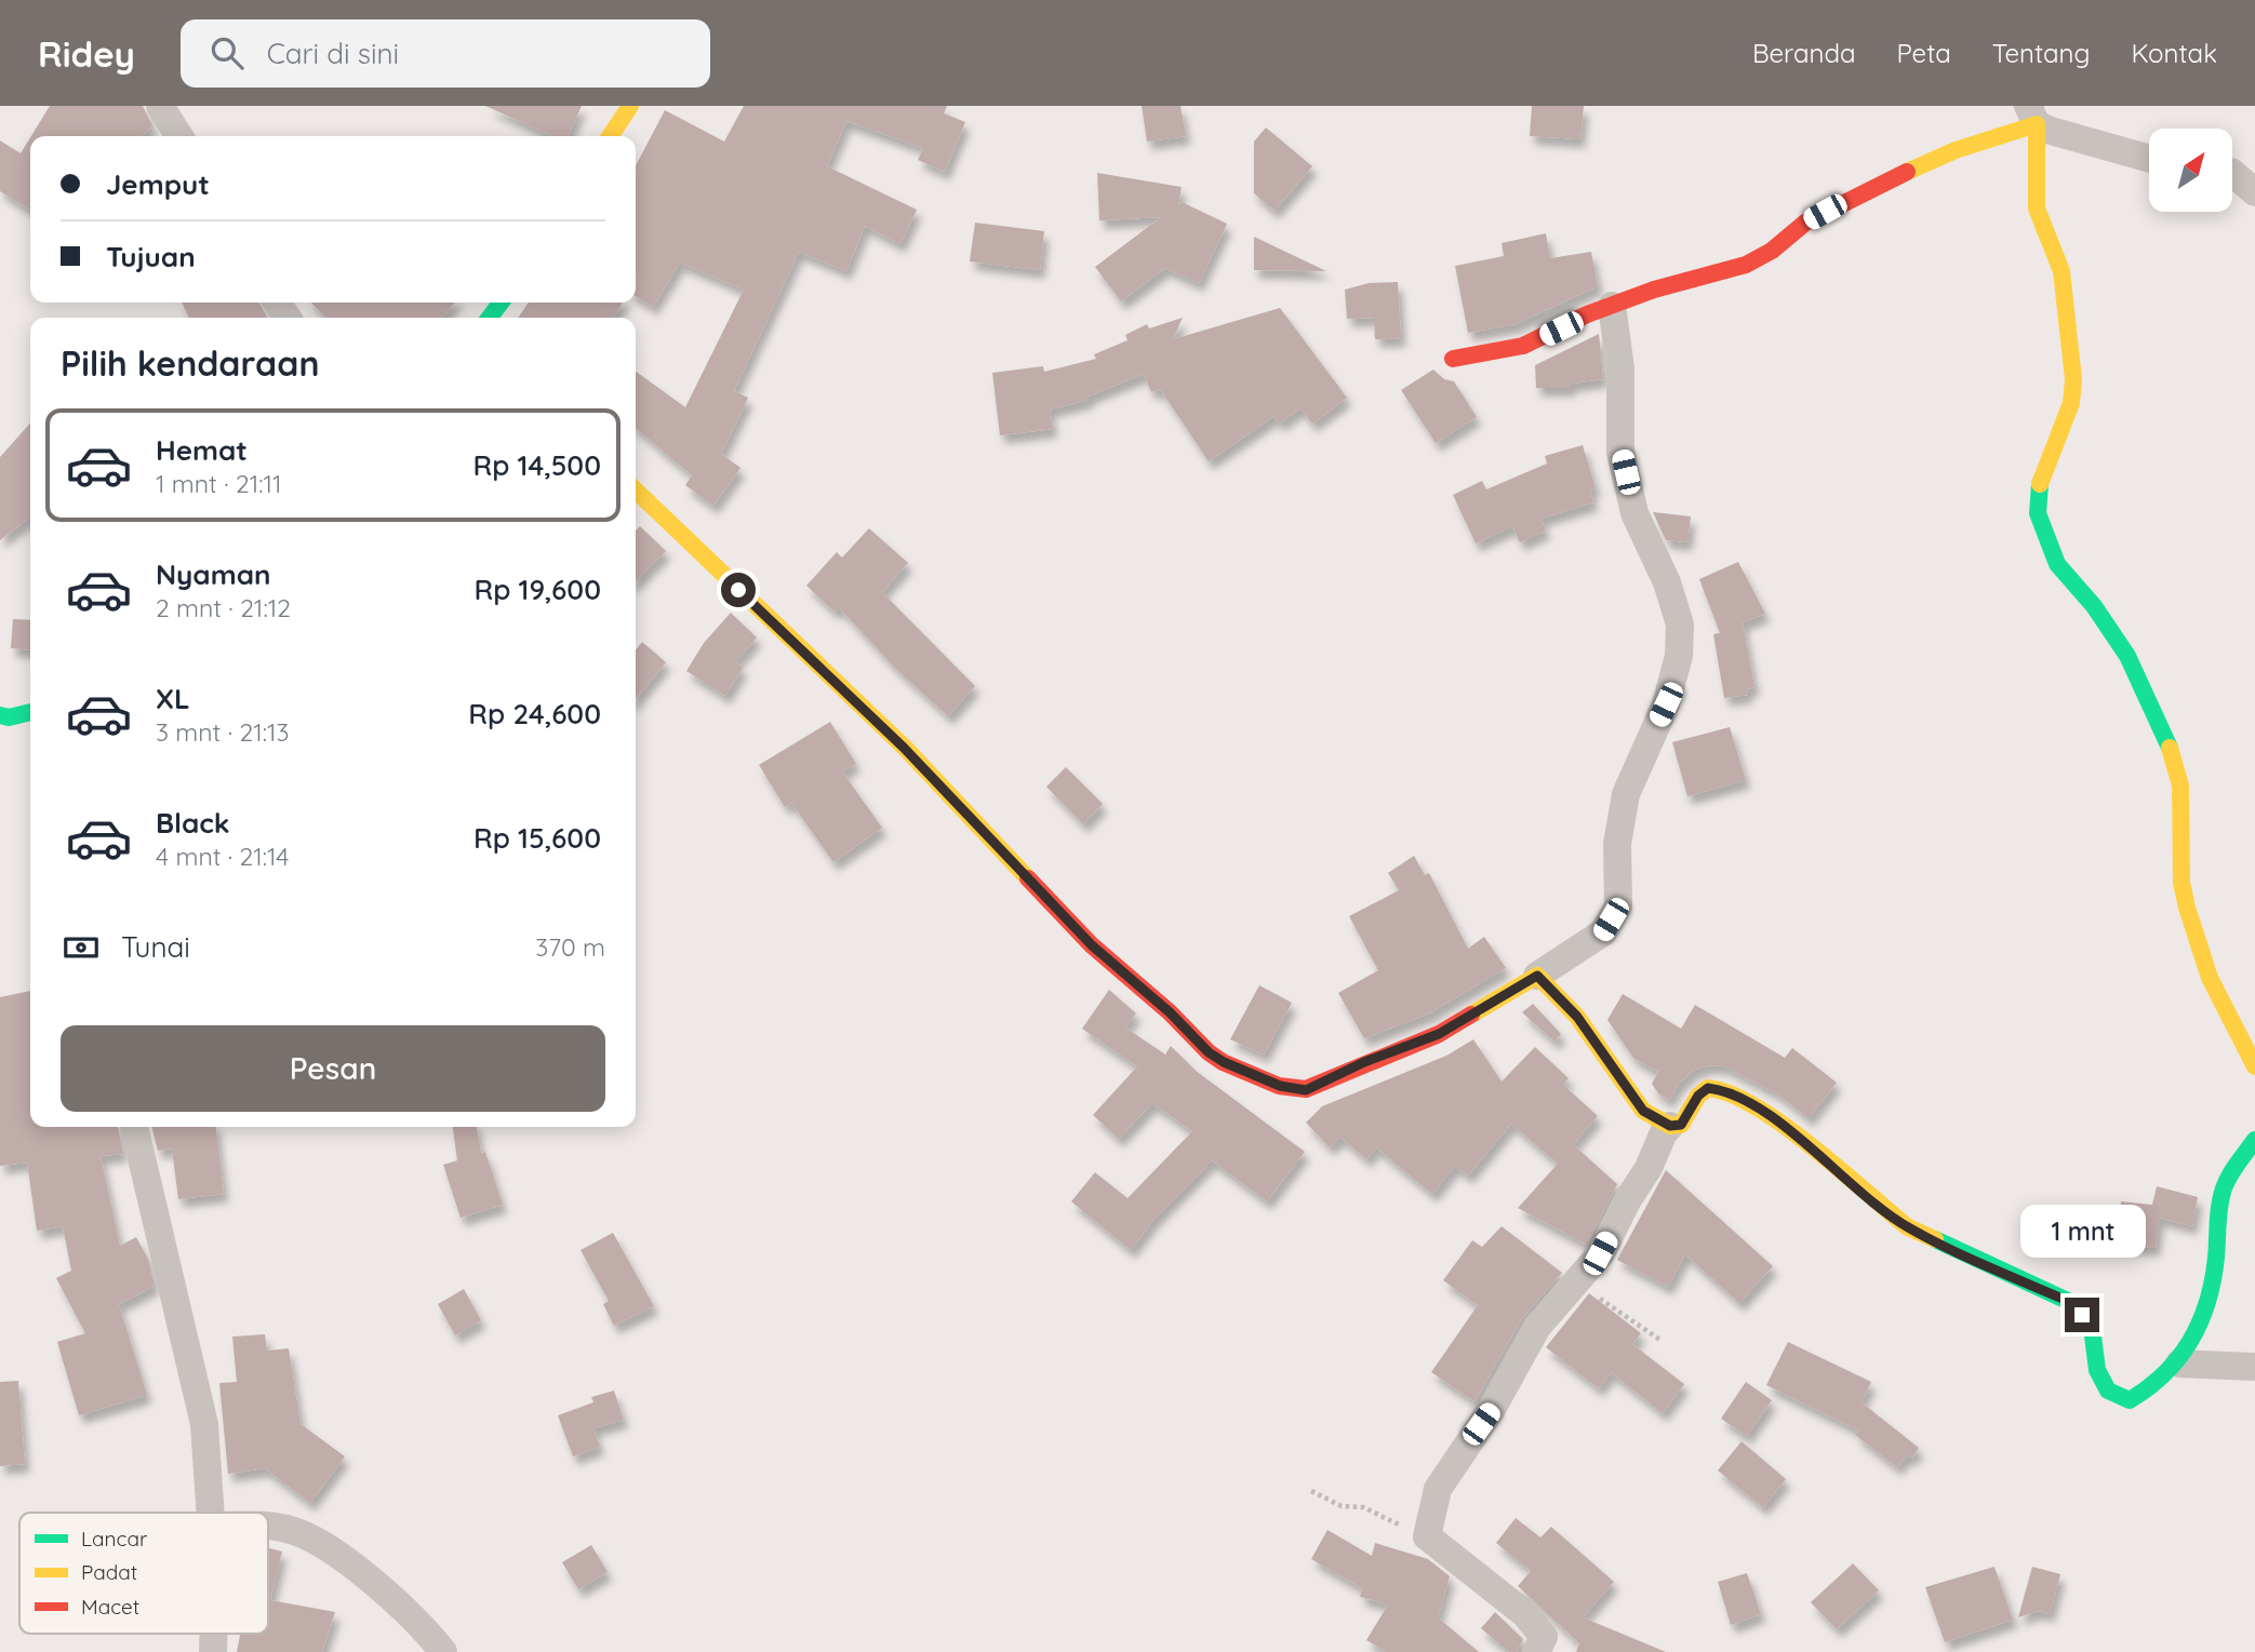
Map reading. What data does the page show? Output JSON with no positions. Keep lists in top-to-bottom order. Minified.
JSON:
{"legend":["Lancar","Padat","Macet"],"north":"top right","page":{"header":"Ridey","search":"Cari di sini","nav":["Beranda","Peta","Tentang","Kontak"],"banner":["Jemput","Tujuan"],"heading":"Pilih kendaraan","list":[{"name":"Hemat","note":"1 mnt · 21:11","value":"Rp 14,500"},{"name":"Nyaman","note":"2 mnt · 21:12","value":"Rp 19,600"},{"name":"XL","note":"3 mnt · 21:13","value":"Rp 24,600"},{"name":"Black","note":"4 mnt · 21:14","value":"Rp 15,600"}],"pay":["Tunai","370 m"],"buttons":"Pesan","bubble":"1 mnt"}}
